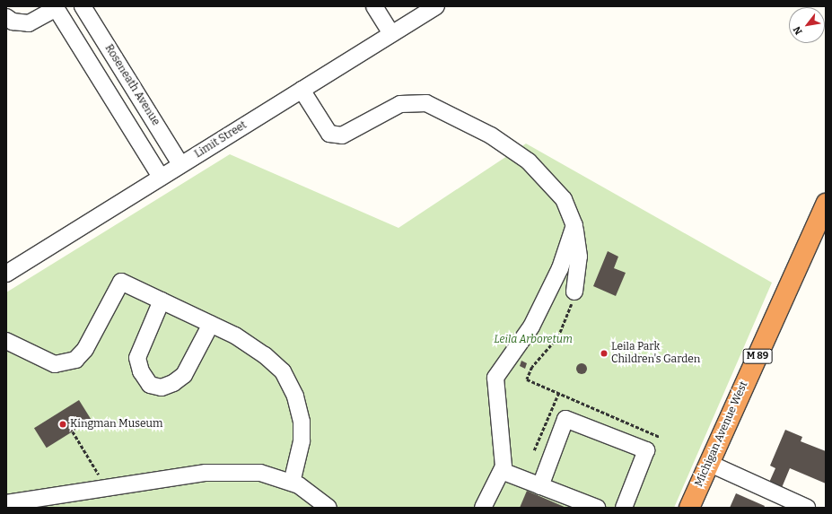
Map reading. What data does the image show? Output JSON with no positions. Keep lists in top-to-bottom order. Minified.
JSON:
{"streets":{"highway":["M 89","Michigan Avenue West"],"street":["Roseneath Avenue","Limit Street"]},"crossings":[["Roseneath Avenue","Limit Street"]],"parks":["Leila Arboretum"],"places":["Leila Park Children's Garden","Kingman Museum"],"north":"bottom left"}
